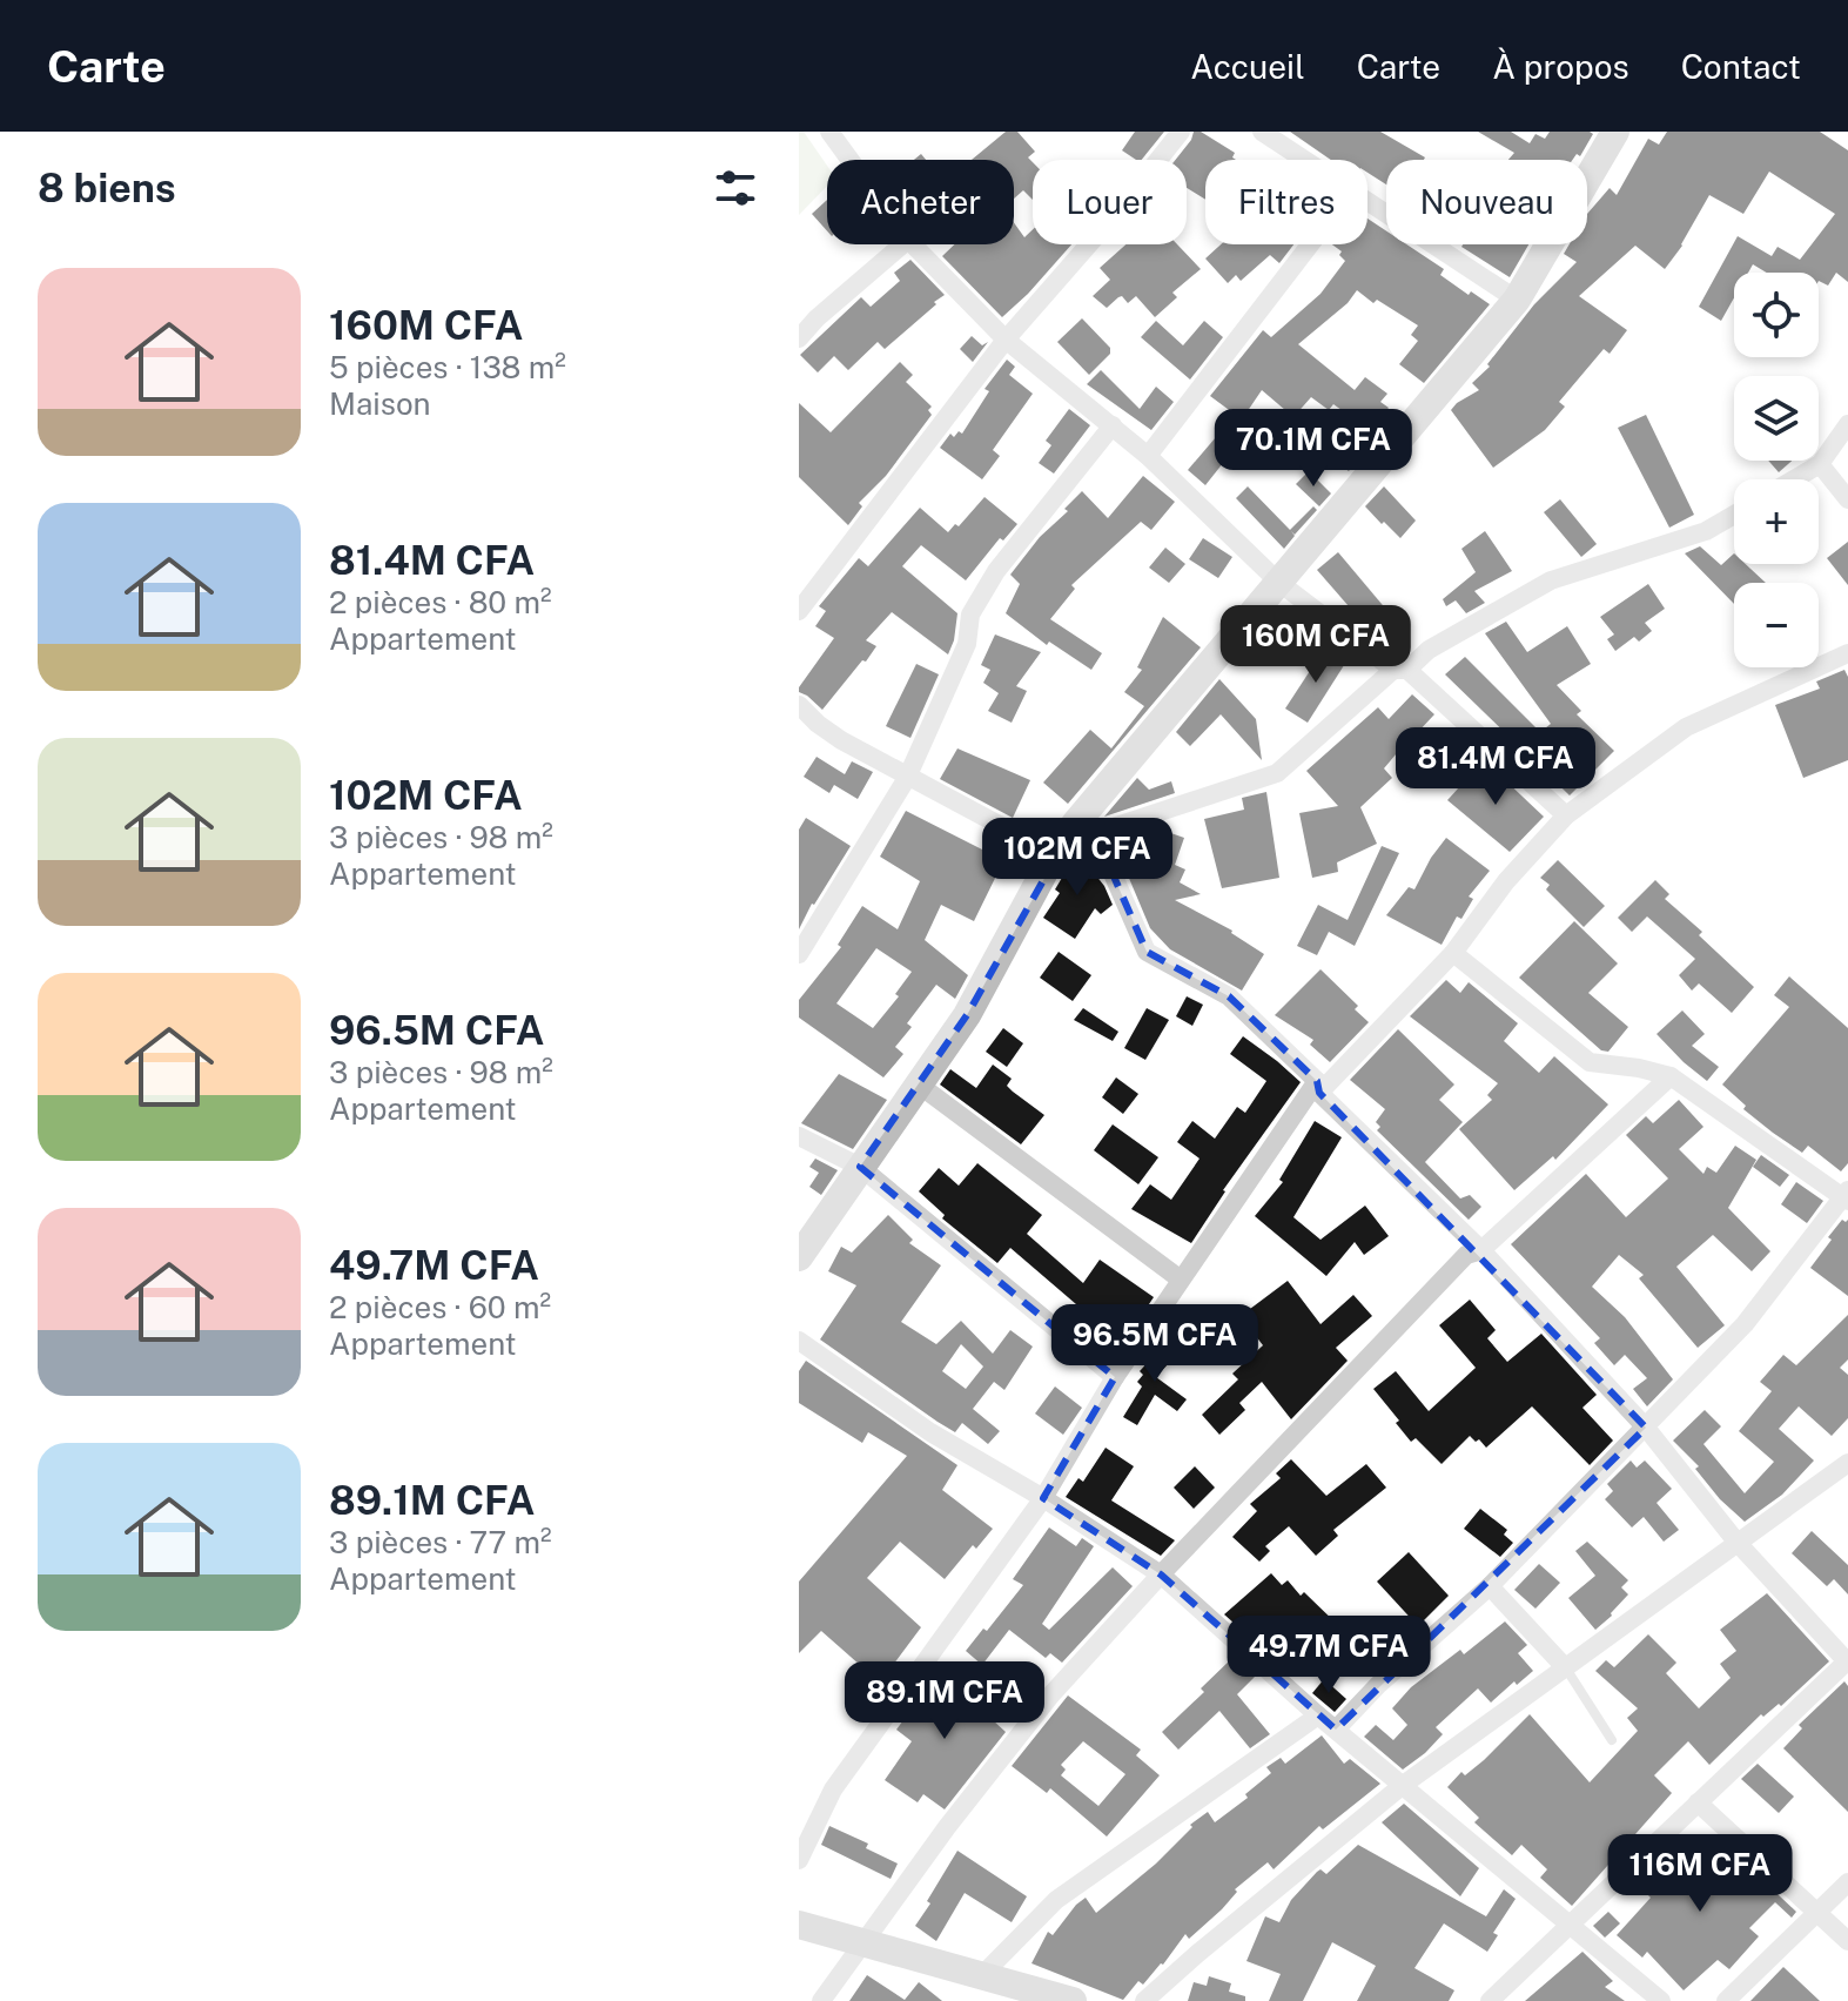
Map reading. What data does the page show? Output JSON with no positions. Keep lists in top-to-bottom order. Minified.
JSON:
{"page":{"header":"Carte","nav":["Accueil","Carte","À propos","Contact"],"heading":"8 biens","chip":["Acheter","Louer","Filtres","Nouveau"],"list":[{"name":"160M CFA","note":"5 pièces · 138 m² · Maison"},{"name":"81.4M CFA","note":"2 pièces · 80 m² · Appartement"},{"name":"102M CFA","note":"3 pièces · 98 m² · Appartement"},{"name":"96.5M CFA","note":"3 pièces · 98 m² · Appartement"},{"name":"49.7M CFA","note":"2 pièces · 60 m² · Appartement"},{"name":"89.1M CFA","note":"3 pièces · 77 m² · Appartement"}],"map_buttons":["+","−"],"price":["70.1M CFA","160M CFA","81.4M CFA","102M CFA","96.5M CFA","49.7M CFA","89.1M CFA","116M CFA"]}}
